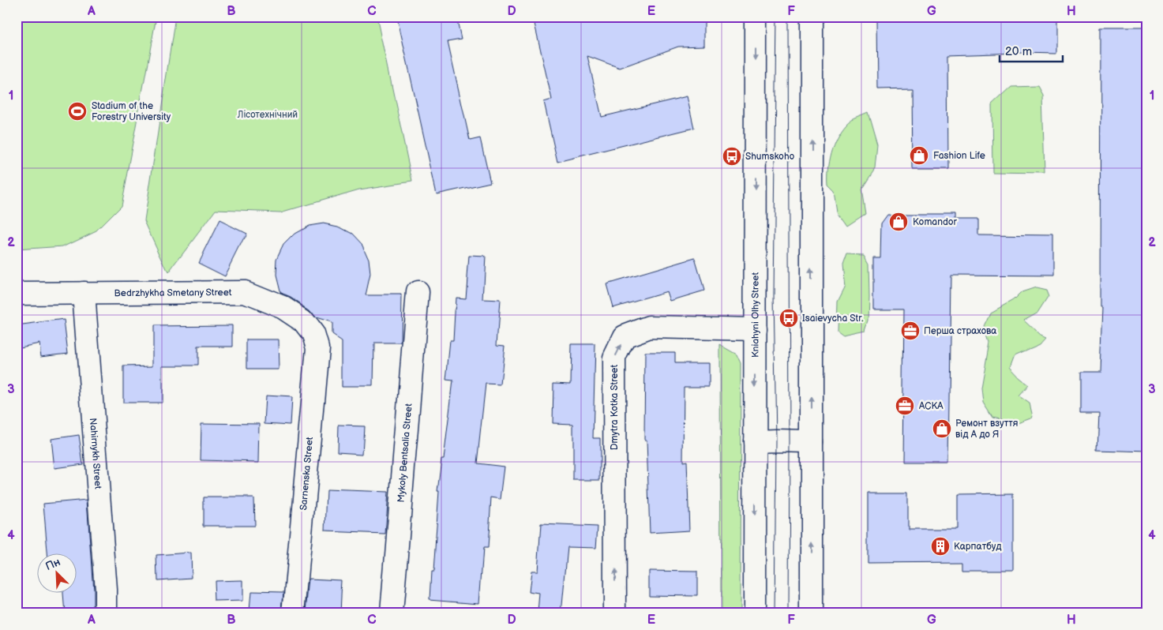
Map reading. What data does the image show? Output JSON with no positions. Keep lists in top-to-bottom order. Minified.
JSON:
{"streets":{"street":["Bedrzhykha Smetany Street","Kniahyni Olhy Street","Dmytra Kotka Street","Mykoly Bentsalia Street","Nahirnykh Street","Sarnenska Street"]},"crossings":[["Bedrzhykha Smetany Street","Nahirnykh Street"],["Bedrzhykha Smetany Street","Sarnenska Street"],["Kniahyni Olhy Street","Dmytra Kotka Street"]],"parks":["Лісотехнічний"],"places":{"sports":["Stadium of the Forestry University"],"shop":["Fashion Life","Komandor","Ремонт взуття від А до Я"],"bus stop":["Shumskoho","Isaievycha Str."],"office":["Перша страхова","АСКА"],"building":["Карпатбуд"]},"scale_bar":"20 m","north":"top left","grid":{"columns":["A","B","C","D","E","F","G","H"],"rows":["1","2","3","4"]}}
